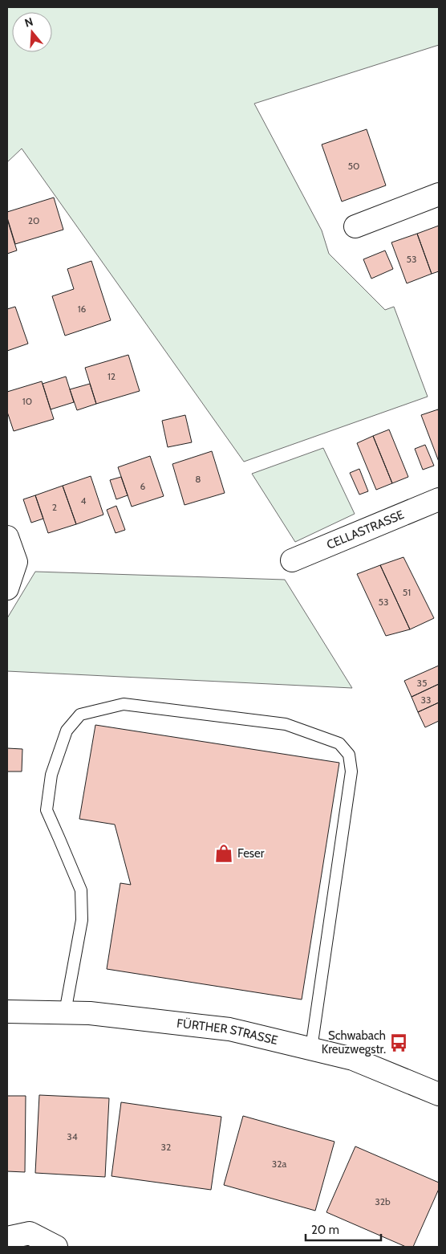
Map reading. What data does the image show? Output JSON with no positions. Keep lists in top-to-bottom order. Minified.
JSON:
{"streets":{"main road":["CELLASTRASSE","FÜRTHER STRASSE"]},"places":{"shop":["Feser"],"bus stop":["Schwabach Kreuzwegstr."]},"house_numbers":["50","20","53","16","12","10","8","6","4","2","51","53","35","33","34","32","32a","32b"],"scale_bar":"20 m","north":"top"}
